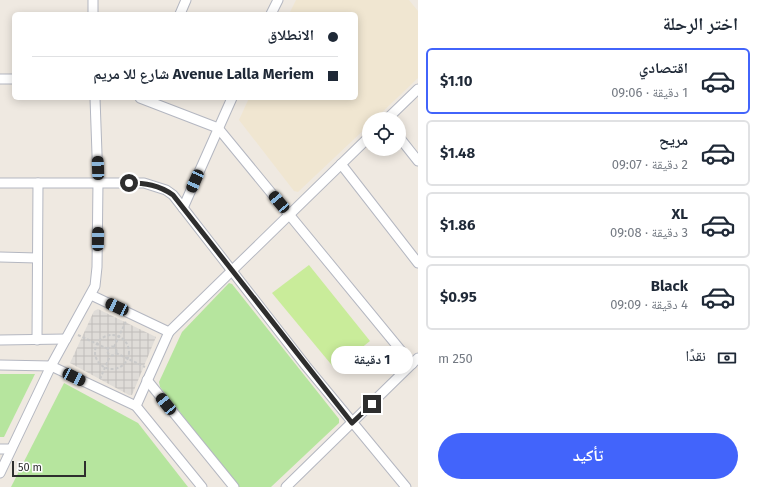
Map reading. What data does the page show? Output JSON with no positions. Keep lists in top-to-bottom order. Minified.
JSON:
{"scale_bar":"50 m","page":{"heading":"اختر الرحلة","banner":["الانطلاق","Avenue Lalla Meriem شارع للا مريم"],"list":[{"name":"اقتصادي","note":"1 دقيقة · 09:06","value":"$1.10"},{"name":"مريح","note":"2 دقيقة · 09:07","value":"$1.48"},{"name":"XL","note":"3 دقيقة · 09:08","value":"$1.86"},{"name":"Black","note":"4 دقيقة · 09:09","value":"$0.95"}],"pay":["نقدًا","250 m"],"bubble":"1 دقيقة","buttons":"تأكيد","scale":"50 m"}}
